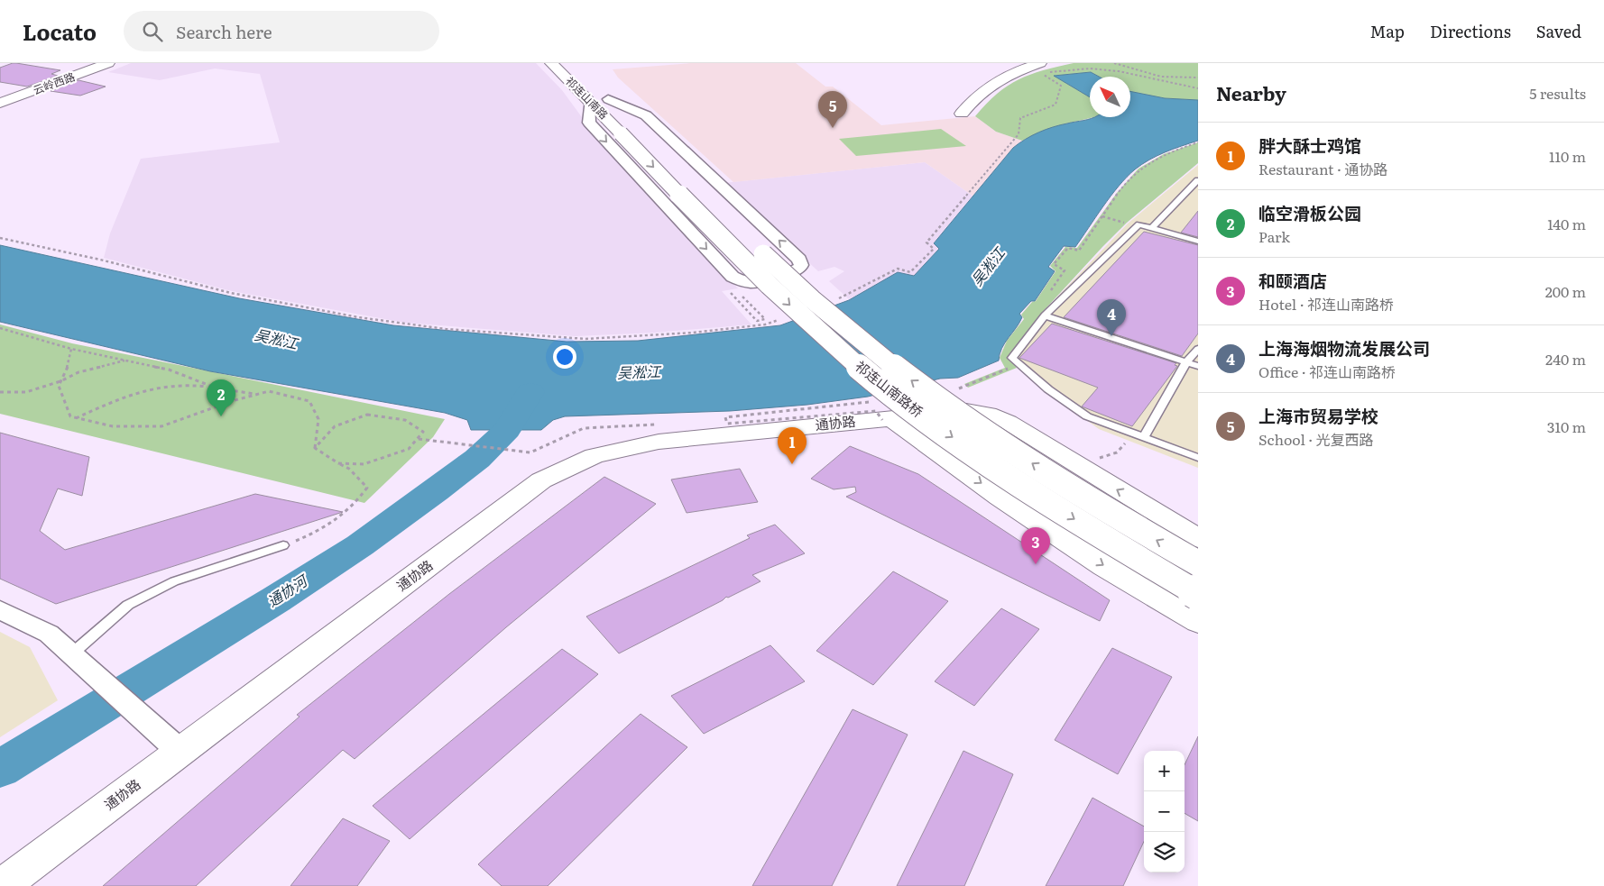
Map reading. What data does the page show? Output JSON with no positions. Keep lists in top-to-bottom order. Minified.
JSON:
{"streets":{"main road":["云岭西路","祁连山南路","祁连山南路桥","通协路"]},"crossings":[["祁连山南路","祁连山南路桥"],["祁连山南路桥","通协路"]],"water":["吴淞江","通协河"],"north":"top left","page":{"header":"Locato","search":"Search here","nav":["Map","Directions","Saved"],"heading":["Nearby","5 results"],"pins":["5","4","2","1","3"],"list":[{"mark":"1","name":"胖大酥士鸡馆","note":"Restaurant · 通协路","value":"110 m"},{"mark":"2","name":"临空滑板公园","note":"Park","value":"140 m"},{"mark":"3","name":"和颐酒店","note":"Hotel · 祁连山南路桥","value":"200 m"},{"mark":"4","name":"上海海烟物流发展公司","note":"Office · 祁连山南路桥","value":"240 m"},{"mark":"5","name":"上海市贸易学校","note":"School · 光复西路","value":"310 m"}],"map_buttons":["+","−"]}}
